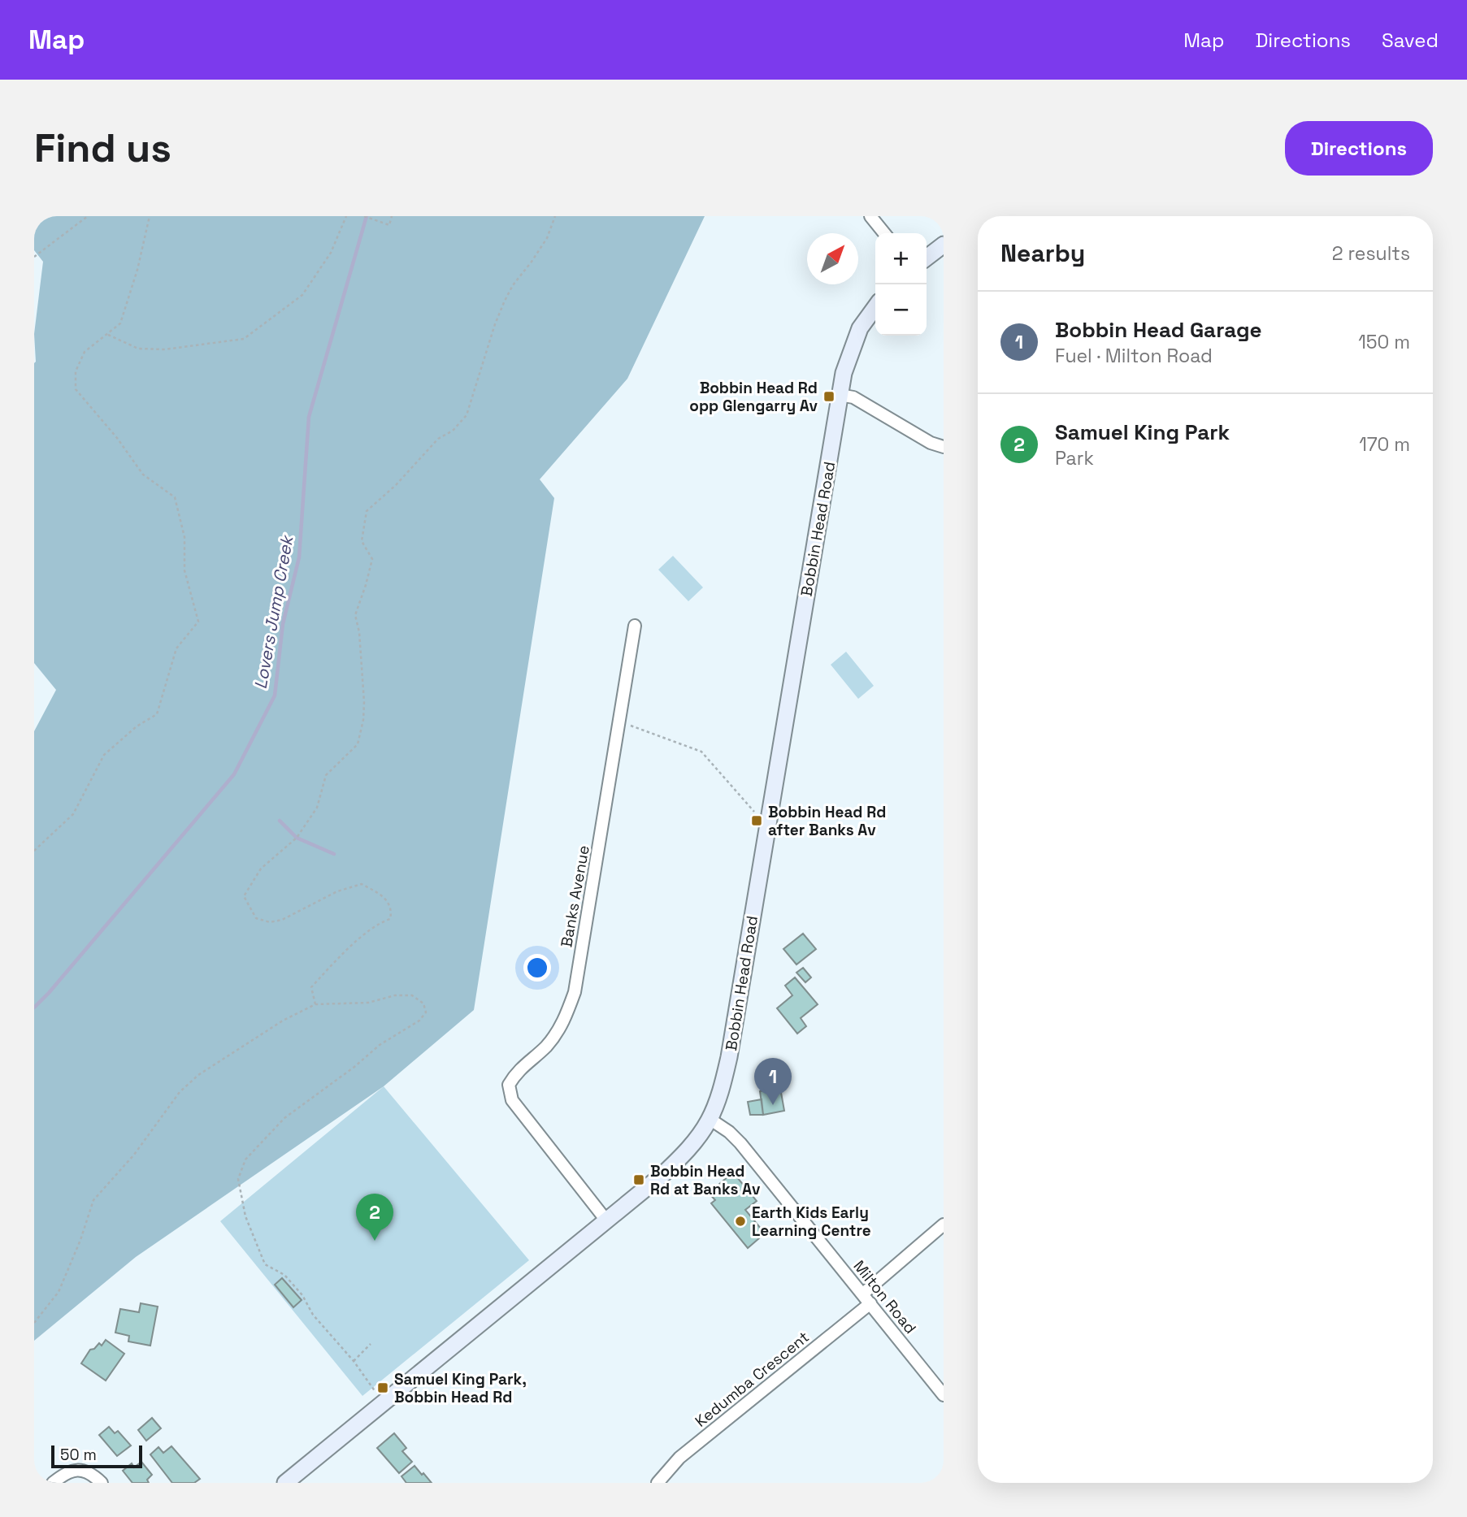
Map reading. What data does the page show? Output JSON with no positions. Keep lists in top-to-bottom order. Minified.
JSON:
{"streets":{"main road":["Bobbin Head Road"],"street":["Banks Avenue","Milton Road","Kedumba Crescent"]},"crossings":[["Bobbin Head Road","Banks Avenue"],["Bobbin Head Road","Milton Road"],["Milton Road","Kedumba Crescent"]],"water":["Lovers Jump Creek"],"places":{"transit":["Bobbin Head Rd opp Glengarry Av","Bobbin Head Rd after Banks Av","Bobbin Head Rd at Banks Av","Samuel King Park, Bobbin Head Rd"],"other":["Earth Kids Early Learning Centre"]},"scale_bar":"50 m","north":"top right","page":{"header":"Map","nav":["Map","Directions","Saved"],"buttons":"Directions","title":"Find us","heading":["Nearby","2 results"],"map_buttons":["+","−"],"list":[{"mark":"1","name":"Bobbin Head Garage","note":"Fuel · Milton Road","value":"150 m"},{"mark":"2","name":"Samuel King Park","note":"Park","value":"170 m"}],"pins":["1","2"],"scale":"50 m"}}
